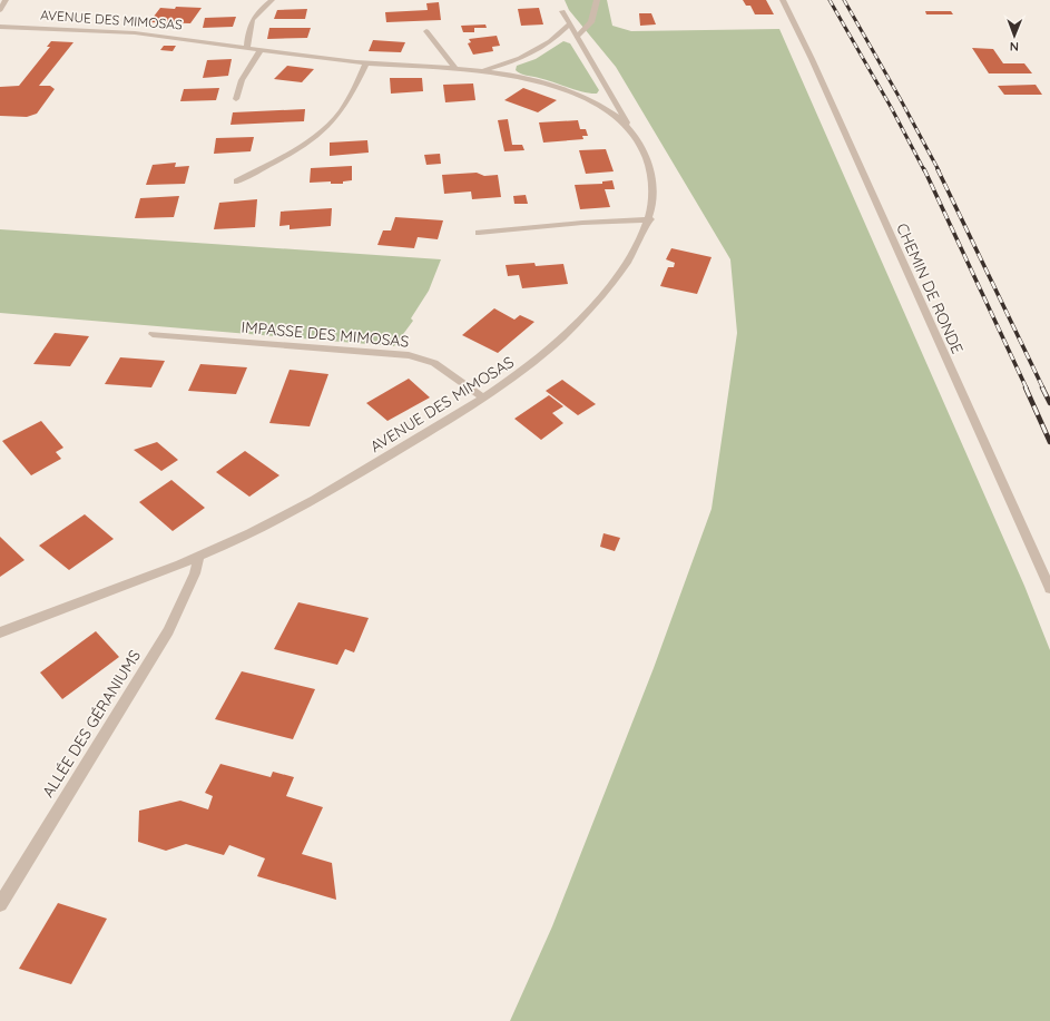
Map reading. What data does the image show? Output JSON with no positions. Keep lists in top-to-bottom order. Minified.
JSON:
{"streets":{"street":["AVENUE DES MIMOSAS","CHEMIN DE RONDE","IMPASSE DES MIMOSAS","ALLÉE DES GÉRANIUMS"]},"crossings":[["AVENUE DES MIMOSAS","IMPASSE DES MIMOSAS"],["AVENUE DES MIMOSAS","ALLÉE DES GÉRANIUMS"]],"north":"bottom"}
